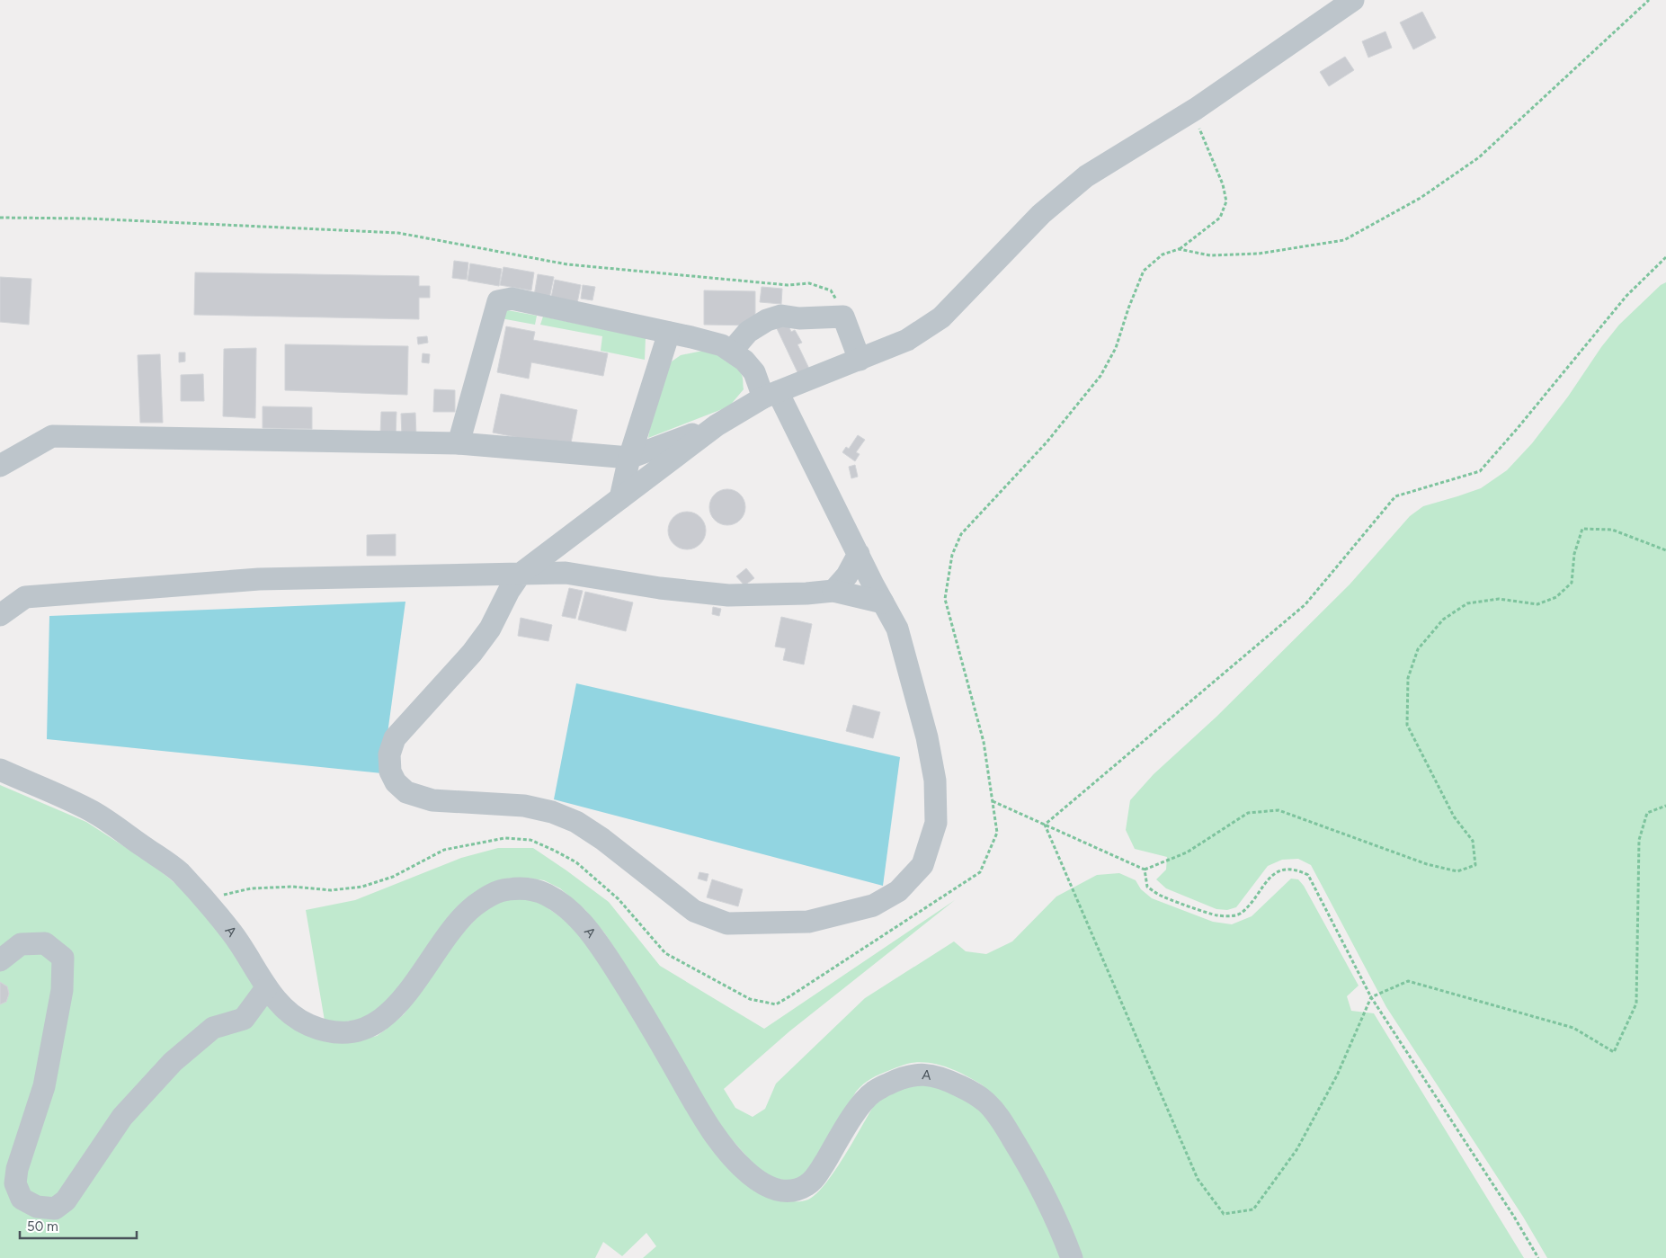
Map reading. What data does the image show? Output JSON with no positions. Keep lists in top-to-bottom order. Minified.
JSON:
{"streets":{"street":["A"]},"scale_bar":"50 m"}
